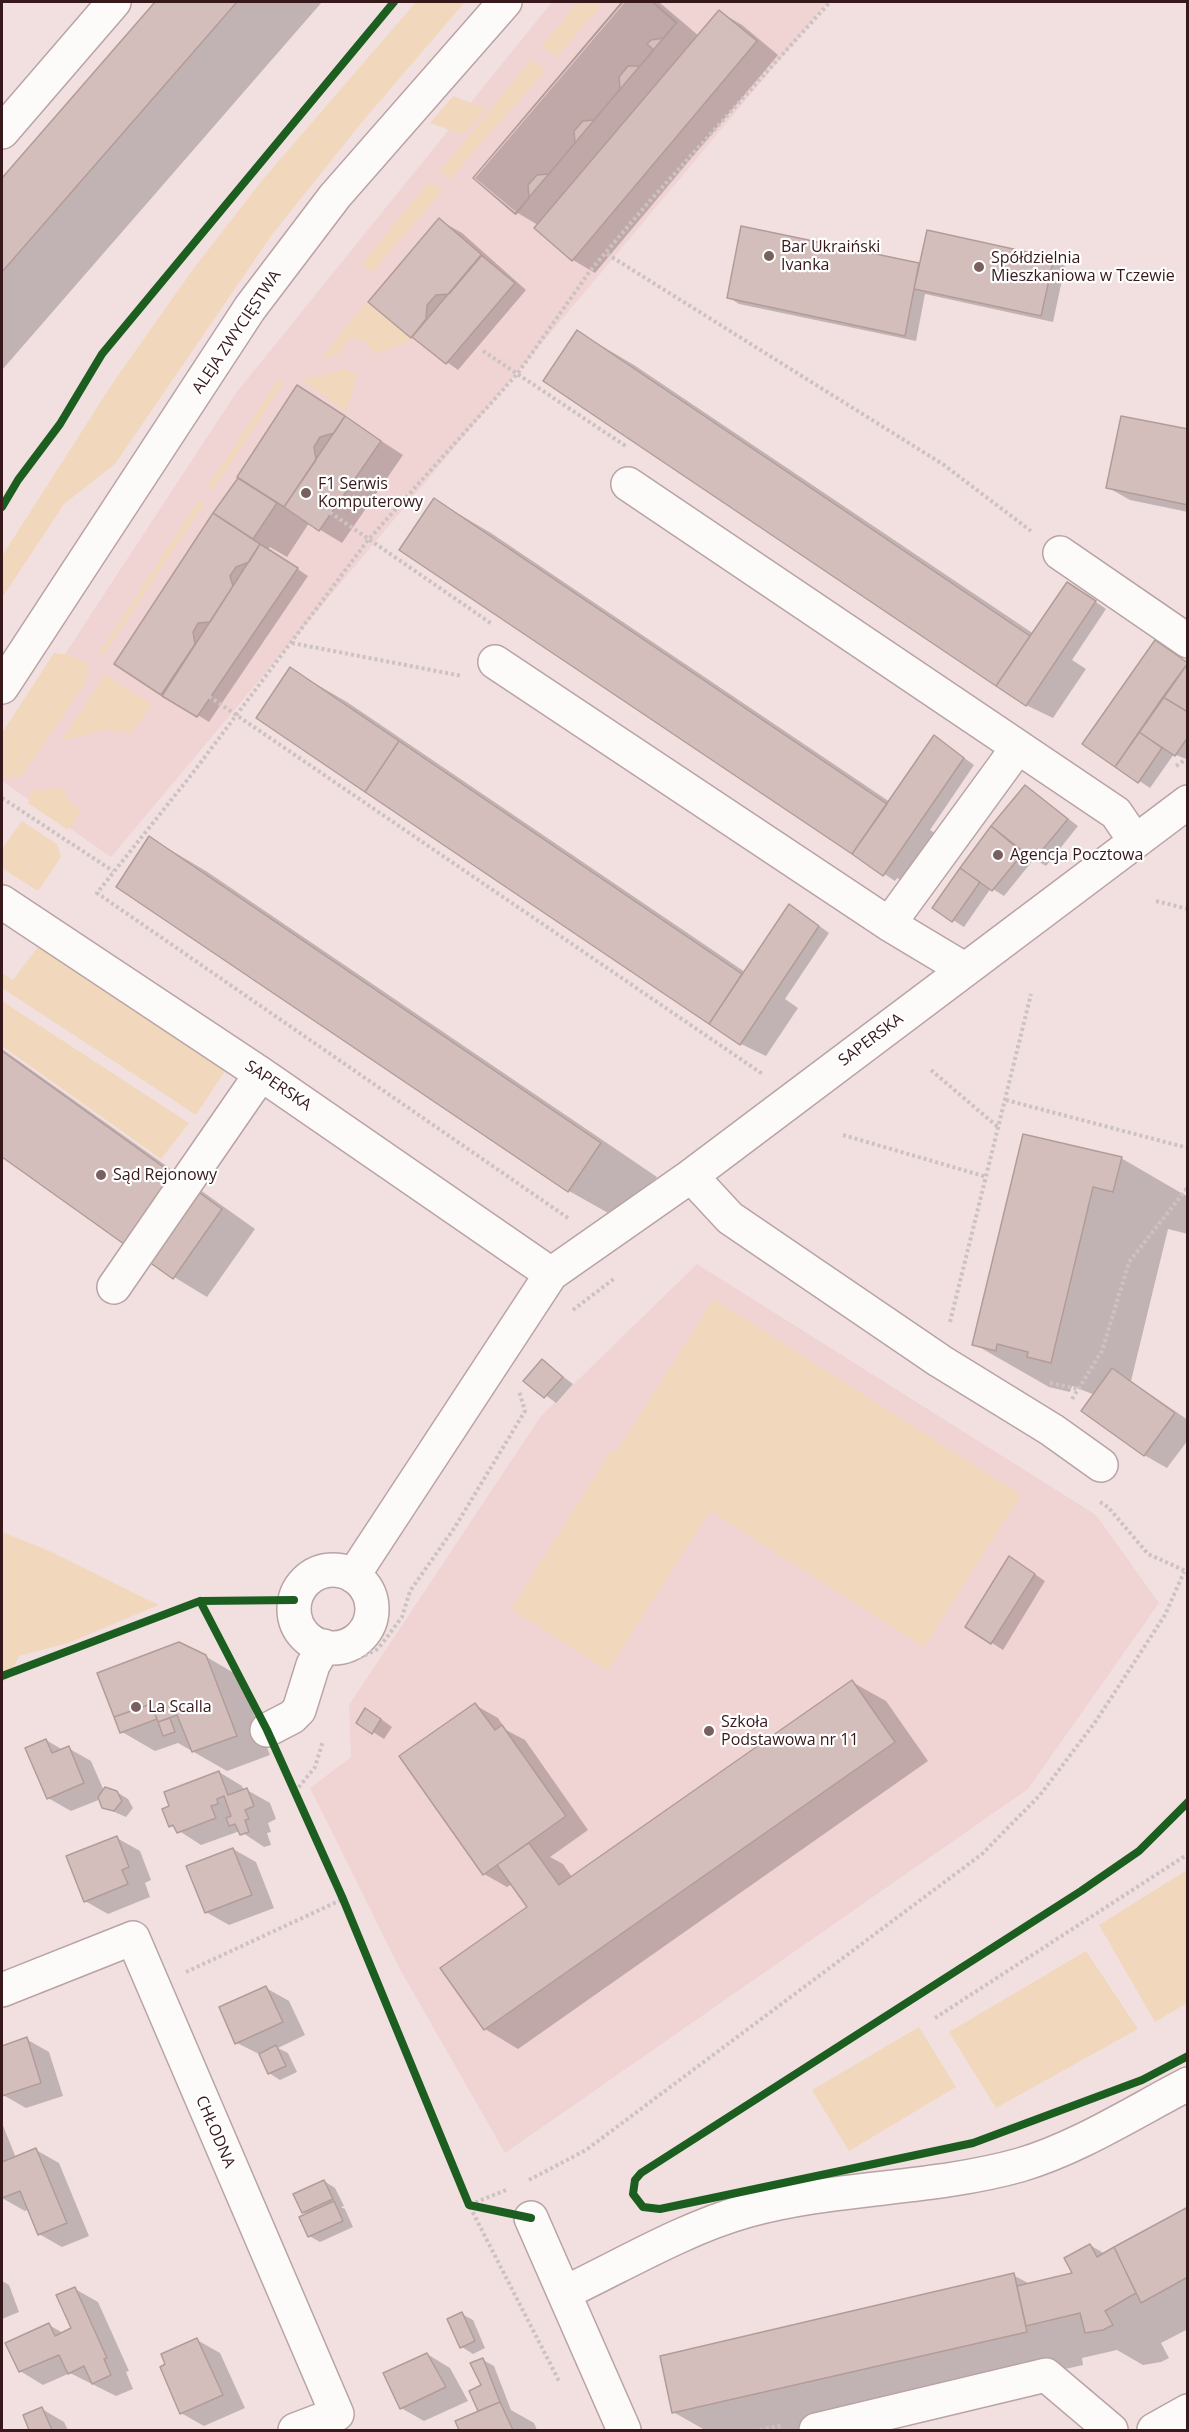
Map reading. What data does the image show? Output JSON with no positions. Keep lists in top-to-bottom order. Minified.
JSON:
{"streets":{"street":["ALEJA ZWYCIĘSTWA","SAPERSKA","CHŁODNA"]},"places":["Bar Ukraiński Ivanka","Spółdzielnia Mieszkaniowa w Tczewie","F1 Serwis Komputerowy","Agencja Pocztowa","Sąd Rejonowy","La Scalla","Szkoła Podstawowa nr 11"]}
